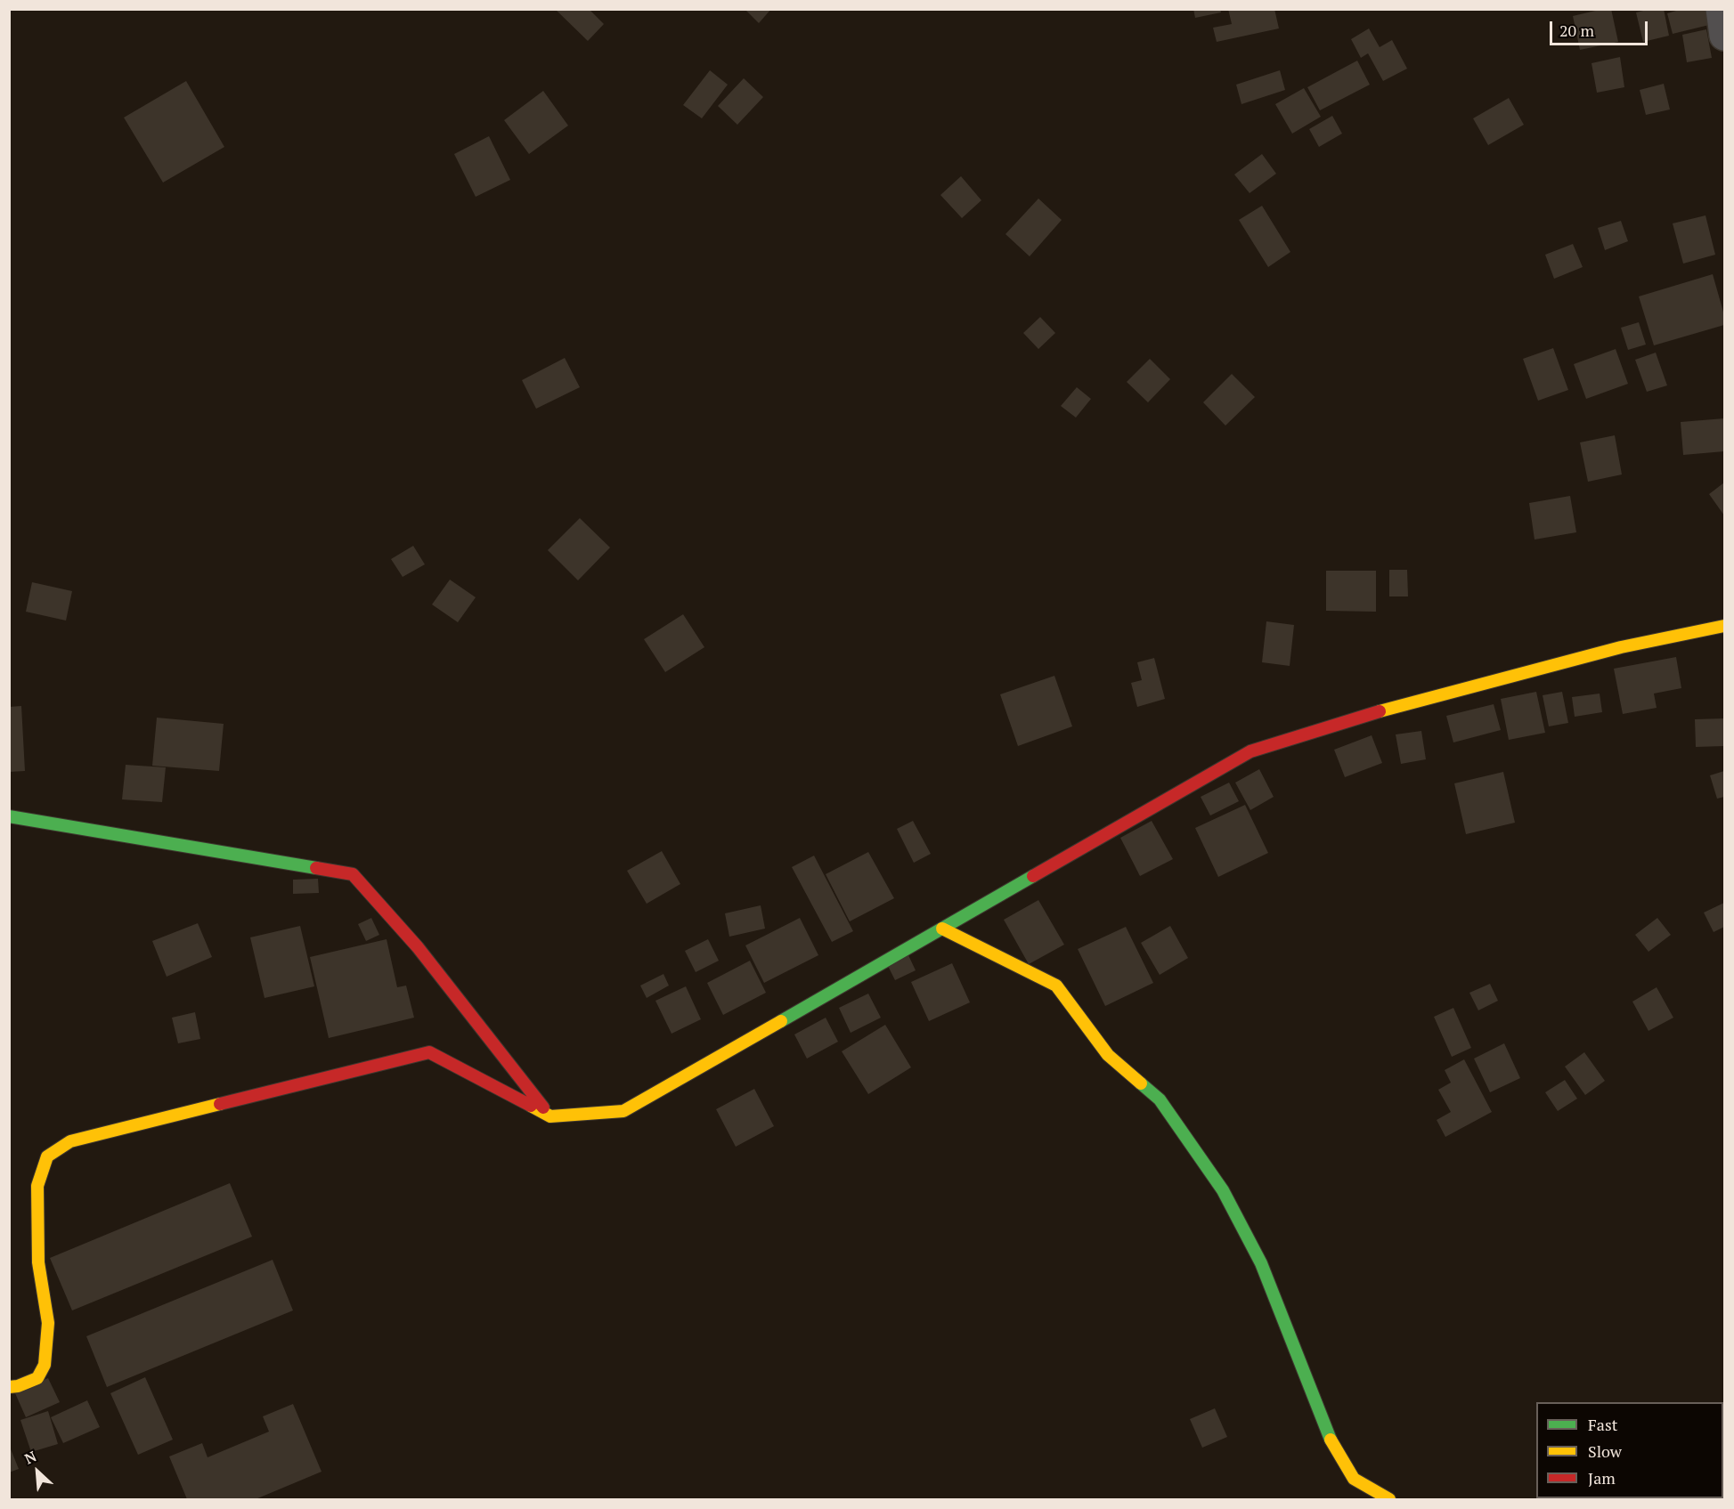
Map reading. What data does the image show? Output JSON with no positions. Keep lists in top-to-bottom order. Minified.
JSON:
{"legend":["Fast","Slow","Jam"],"scale_bar":"20 m","north":"top left"}
